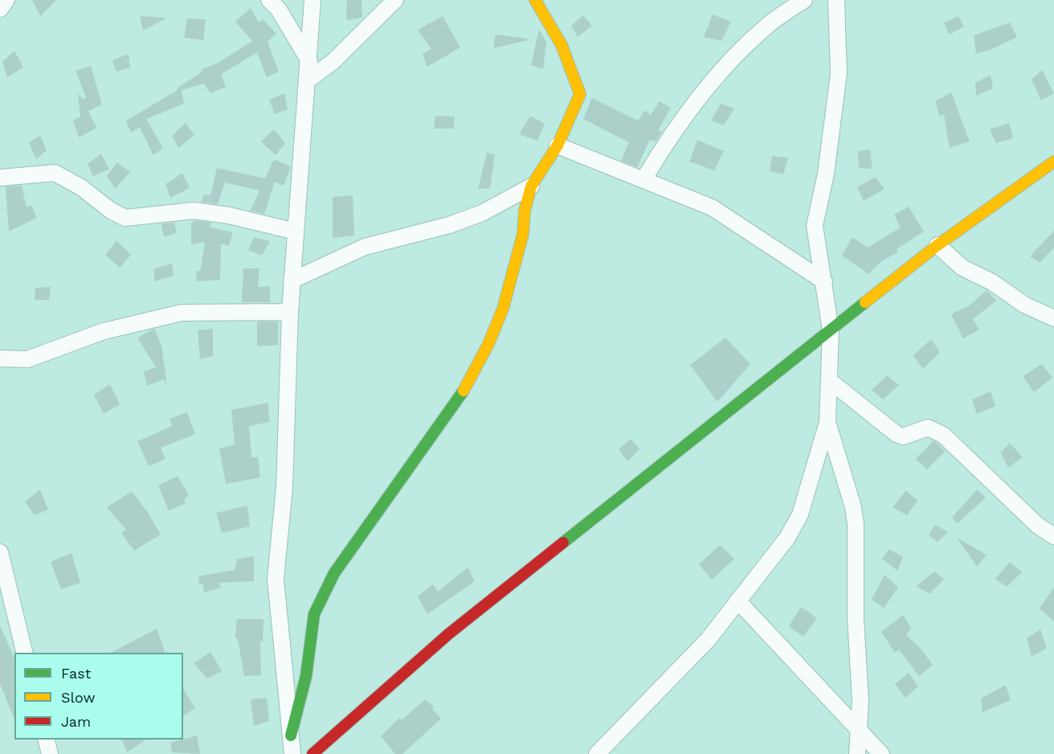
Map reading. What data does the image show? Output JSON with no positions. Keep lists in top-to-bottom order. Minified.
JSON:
{"legend":["Fast","Slow","Jam"]}
